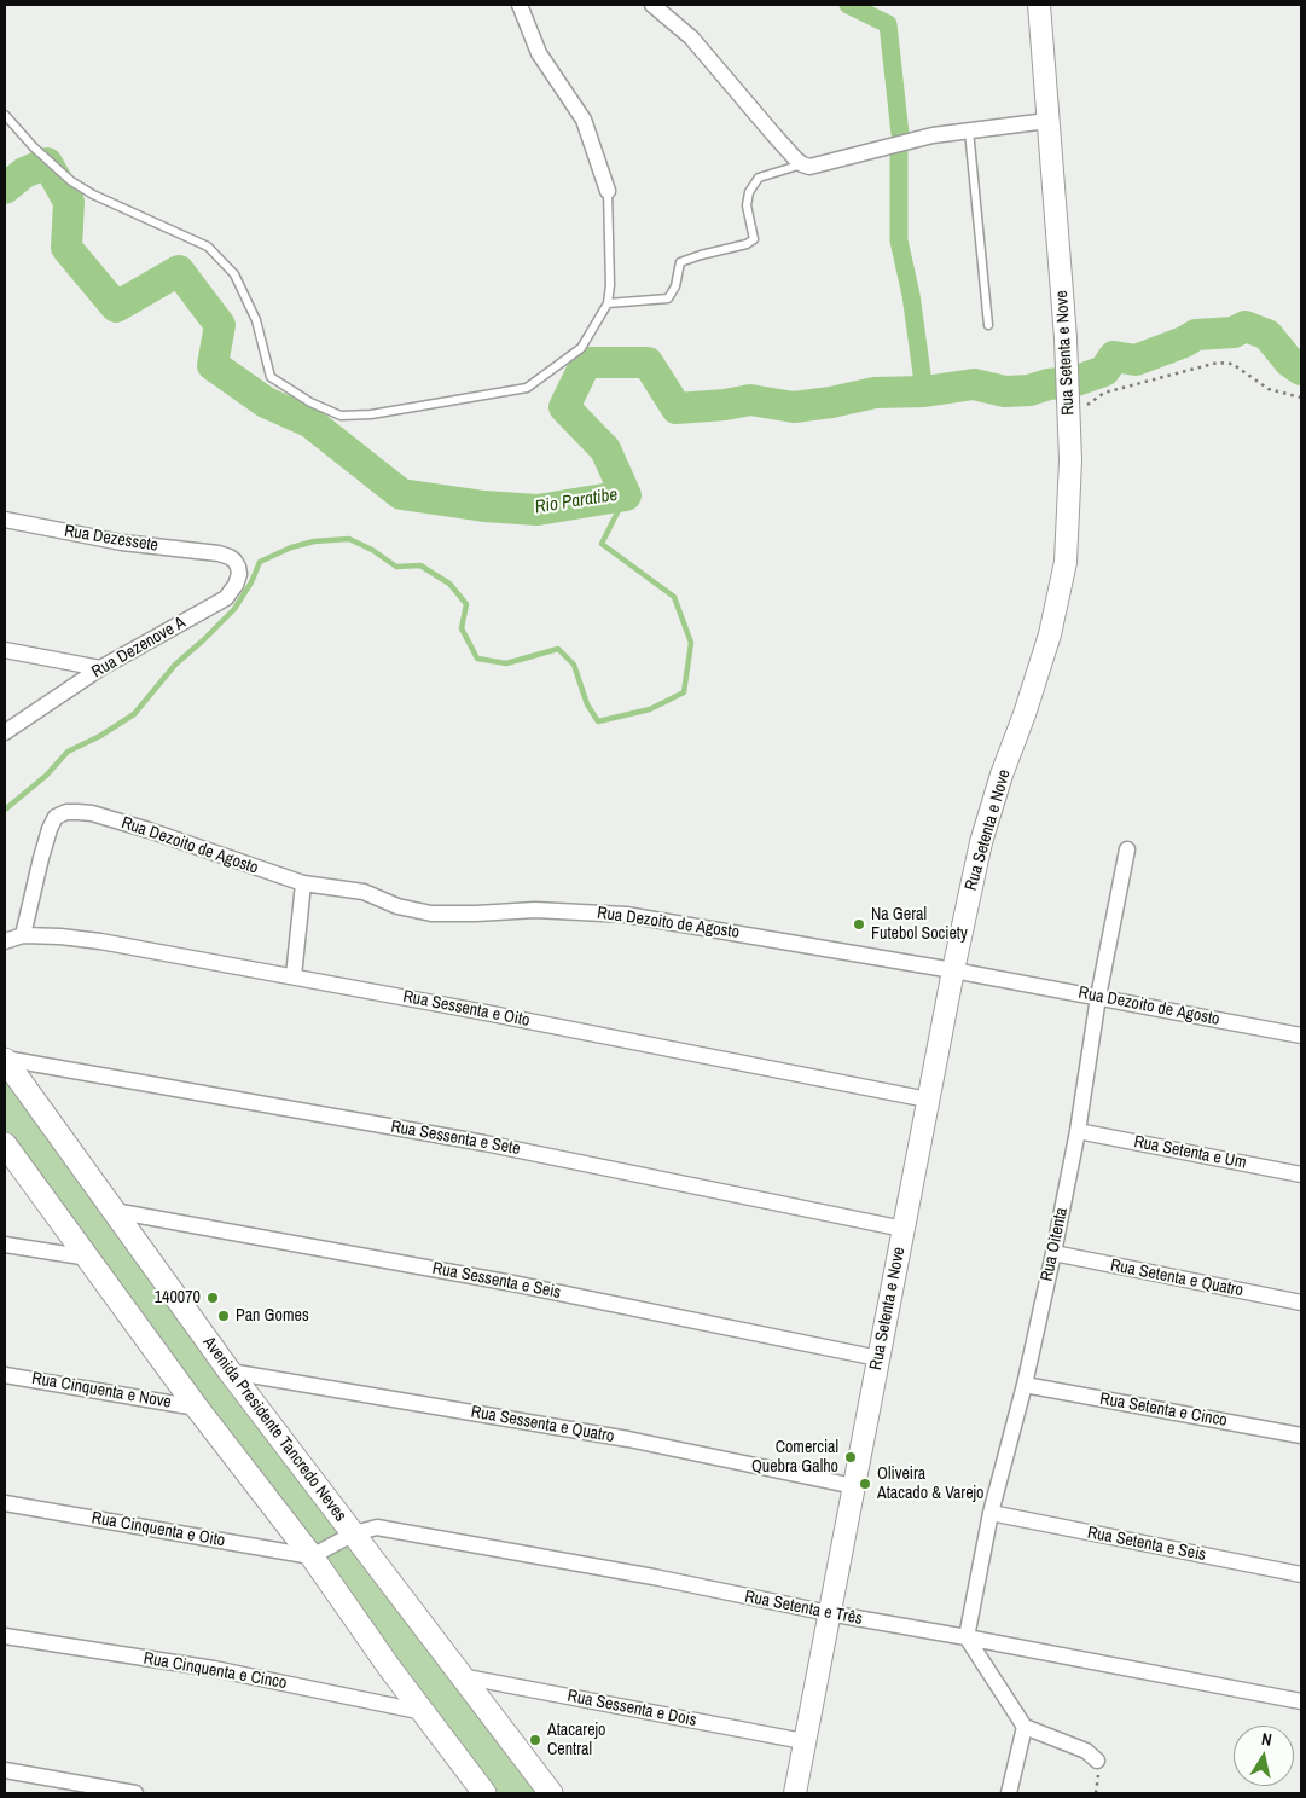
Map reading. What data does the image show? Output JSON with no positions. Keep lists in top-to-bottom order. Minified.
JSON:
{"streets":{"main road":["Avenida Presidente Tancredo Neves"],"street":["Rua Setenta e Nove","Rua Dezessete","Rua Dezenove A","Rua Dezoito de Agosto","Rua Sessenta e Oito","Rua Sessenta e Sete","Rua Setenta e Um","Rua Oitenta","Rua Setenta e Quatro","Rua Sessenta e Seis","Rua Cinquenta e Nove","Rua Setenta e Cinco","Rua Sessenta e Quatro","Rua Cinquenta e Oito","Rua Setenta e Seis","Rua Setenta e Três","Rua Cinquenta e Cinco","Rua Sessenta e Dois"]},"crossings":[["Rua Setenta e Nove","Rua Dezoito de Agosto"],["Rua Setenta e Nove","Rua Sessenta e Oito"],["Rua Setenta e Nove","Rua Sessenta e Sete"],["Rua Setenta e Nove","Rua Sessenta e Seis"],["Rua Setenta e Nove","Rua Sessenta e Quatro"],["Rua Setenta e Nove","Rua Setenta e Três"],["Rua Setenta e Nove","Rua Sessenta e Dois"],["Rua Dezessete","Rua Dezenove A"],["Rua Dezoito de Agosto","Rua Sessenta e Oito"],["Rua Dezoito de Agosto","Rua Oitenta"],["Rua Sessenta e Sete","Avenida Presidente Tancredo Neves"],["Rua Setenta e Um","Rua Oitenta"],["Rua Oitenta","Rua Setenta e Quatro"],["Rua Oitenta","Rua Setenta e Cinco"],["Rua Oitenta","Rua Setenta e Seis"],["Rua Oitenta","Rua Setenta e Três"],["Rua Sessenta e Seis","Avenida Presidente Tancredo Neves"],["Rua Sessenta e Quatro","Avenida Presidente Tancredo Neves"],["Avenida Presidente Tancredo Neves","Rua Setenta e Três"],["Avenida Presidente Tancredo Neves","Rua Sessenta e Dois"],["Rua Cinquenta e Oito","Rua Setenta e Três"]],"water":["Rio Paratibe"],"places":["Na Geral Futebol Society","140070","Pan Gomes","Comercial Quebra Galho","Oliveira Atacado & Varejo","Atacarejo Central"],"north":"top"}
